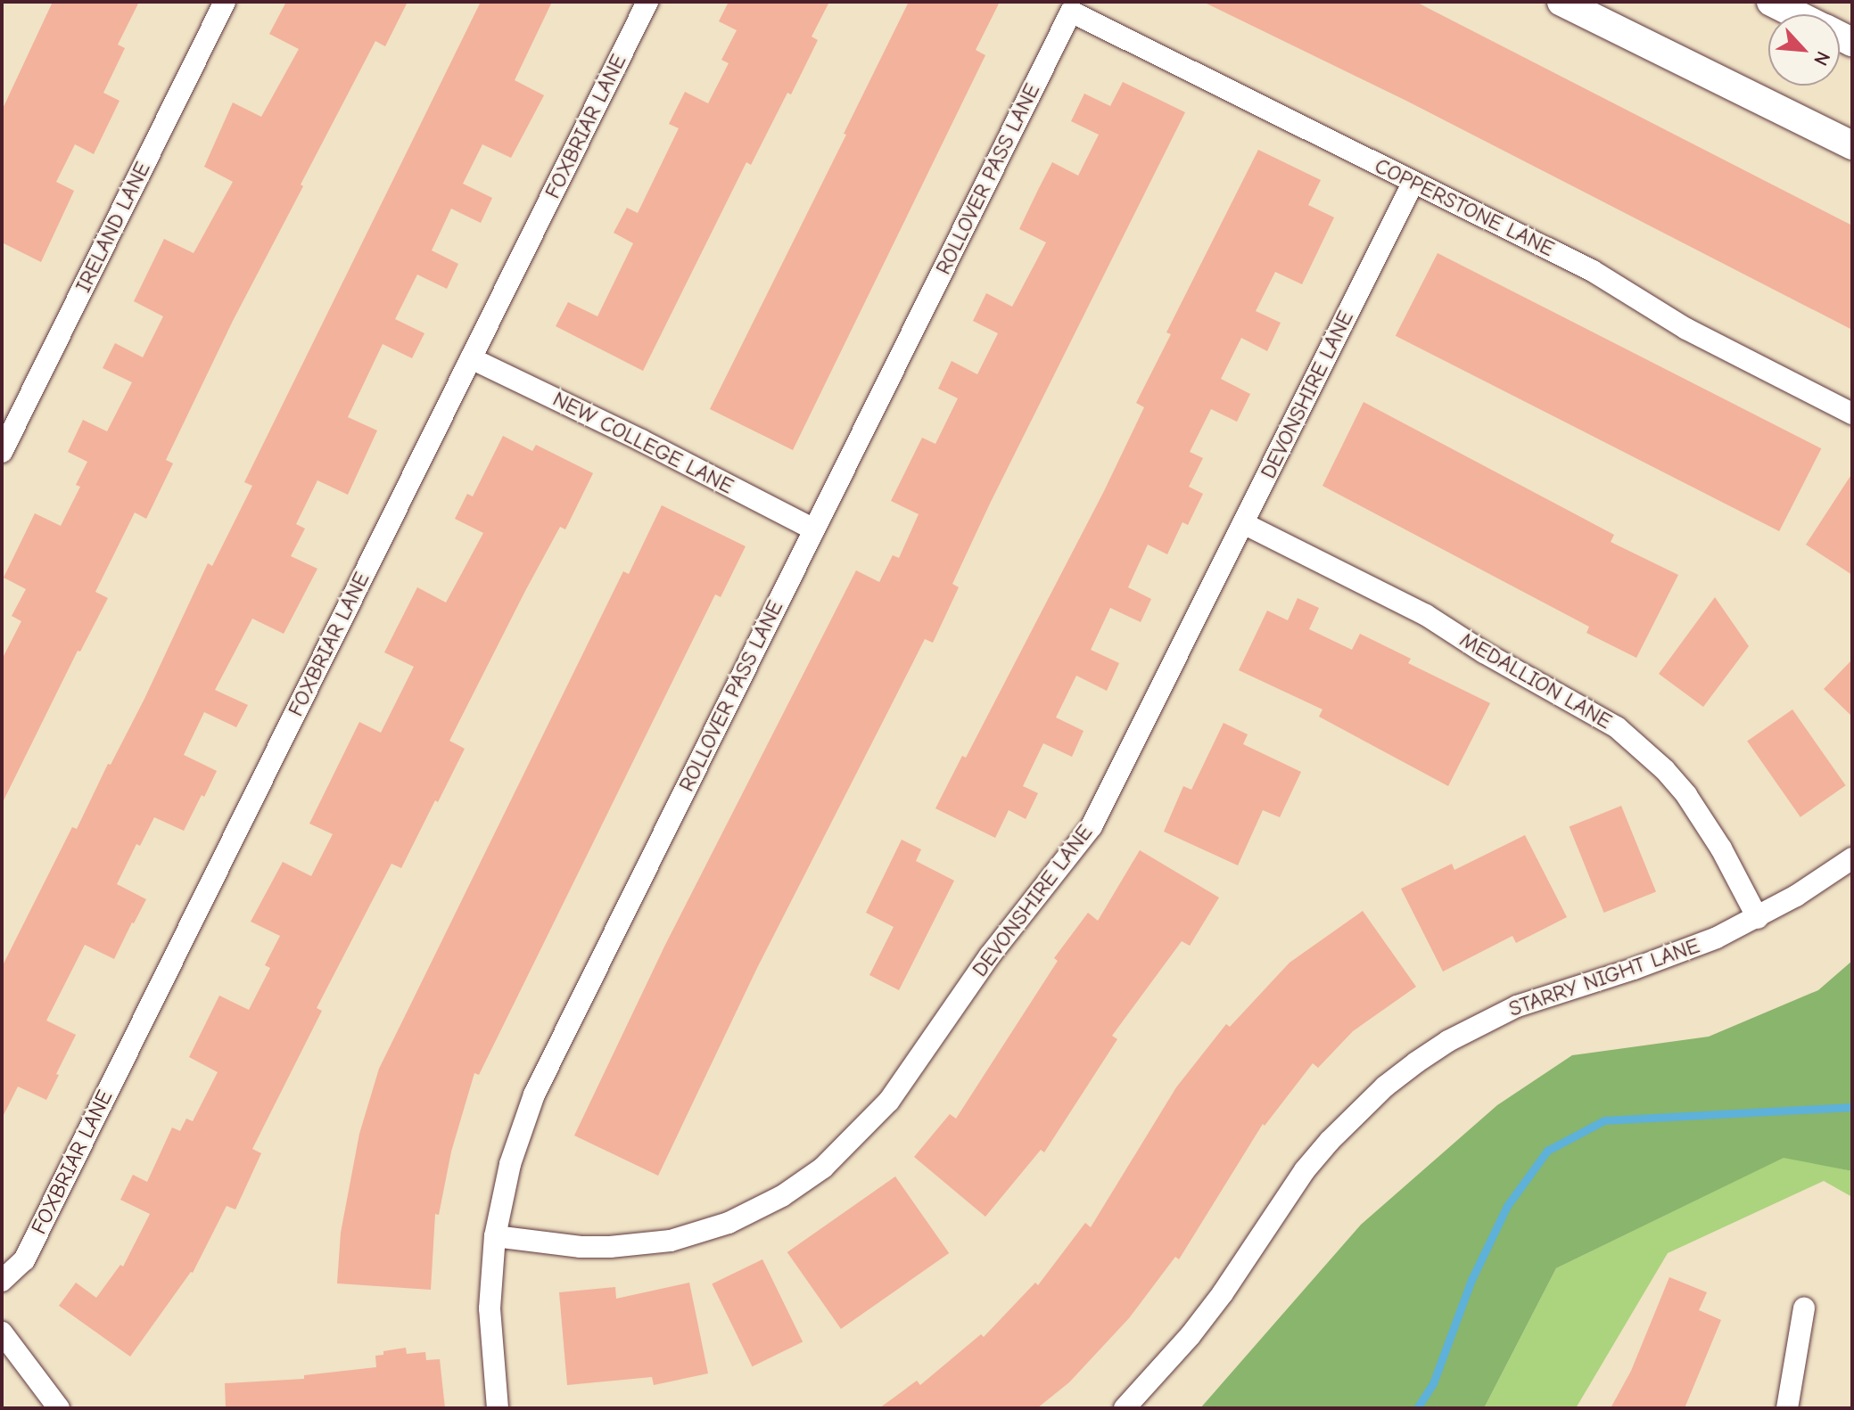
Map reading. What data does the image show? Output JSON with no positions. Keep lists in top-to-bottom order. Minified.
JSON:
{"streets":{"street":["FOXBRIAR LANE","ROLLOVER PASS LANE","COPPERSTONE LANE","IRELAND LANE","DEVONSHIRE LANE","NEW COLLEGE LANE","MEDALLION LANE","STARRY NIGHT LANE"]},"crossings":[["FOXBRIAR LANE","NEW COLLEGE LANE"],["ROLLOVER PASS LANE","COPPERSTONE LANE"],["ROLLOVER PASS LANE","DEVONSHIRE LANE"],["ROLLOVER PASS LANE","NEW COLLEGE LANE"],["COPPERSTONE LANE","DEVONSHIRE LANE"],["DEVONSHIRE LANE","MEDALLION LANE"],["MEDALLION LANE","STARRY NIGHT LANE"]],"north":"bottom right"}
